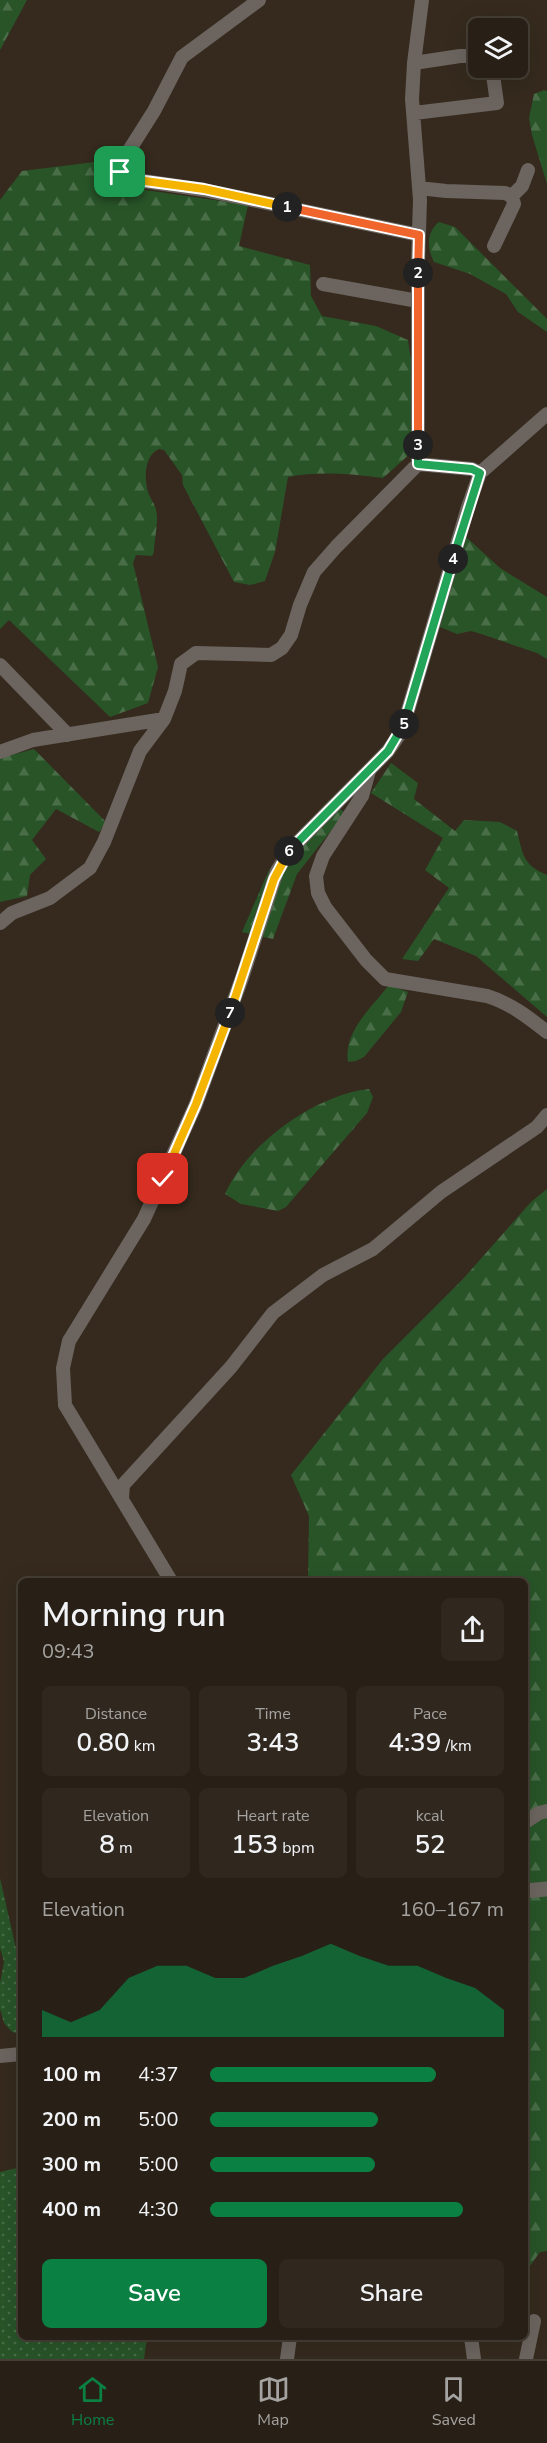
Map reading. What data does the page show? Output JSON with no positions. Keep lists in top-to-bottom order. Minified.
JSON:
{"page":{"pins":["1","2","3","4","5","6","7"],"heading":["Morning run","09:43"],"stats":[["Distance","0.80 km"],["Time","3:43"],["Pace","4:39 /km"],["Elevation","8 m"],["Heart rate","153 bpm"],["kcal","52"]],"chart":["Elevation","160–167 m"],"list":[{"name":"100 m","note":"4:37"},{"name":"200 m","note":"5:00"},{"name":"300 m","note":"5:00"},{"name":"400 m","note":"4:30"}],"buttons":["Save","Share"],"tabs":["Home","Map","Saved"]}}
